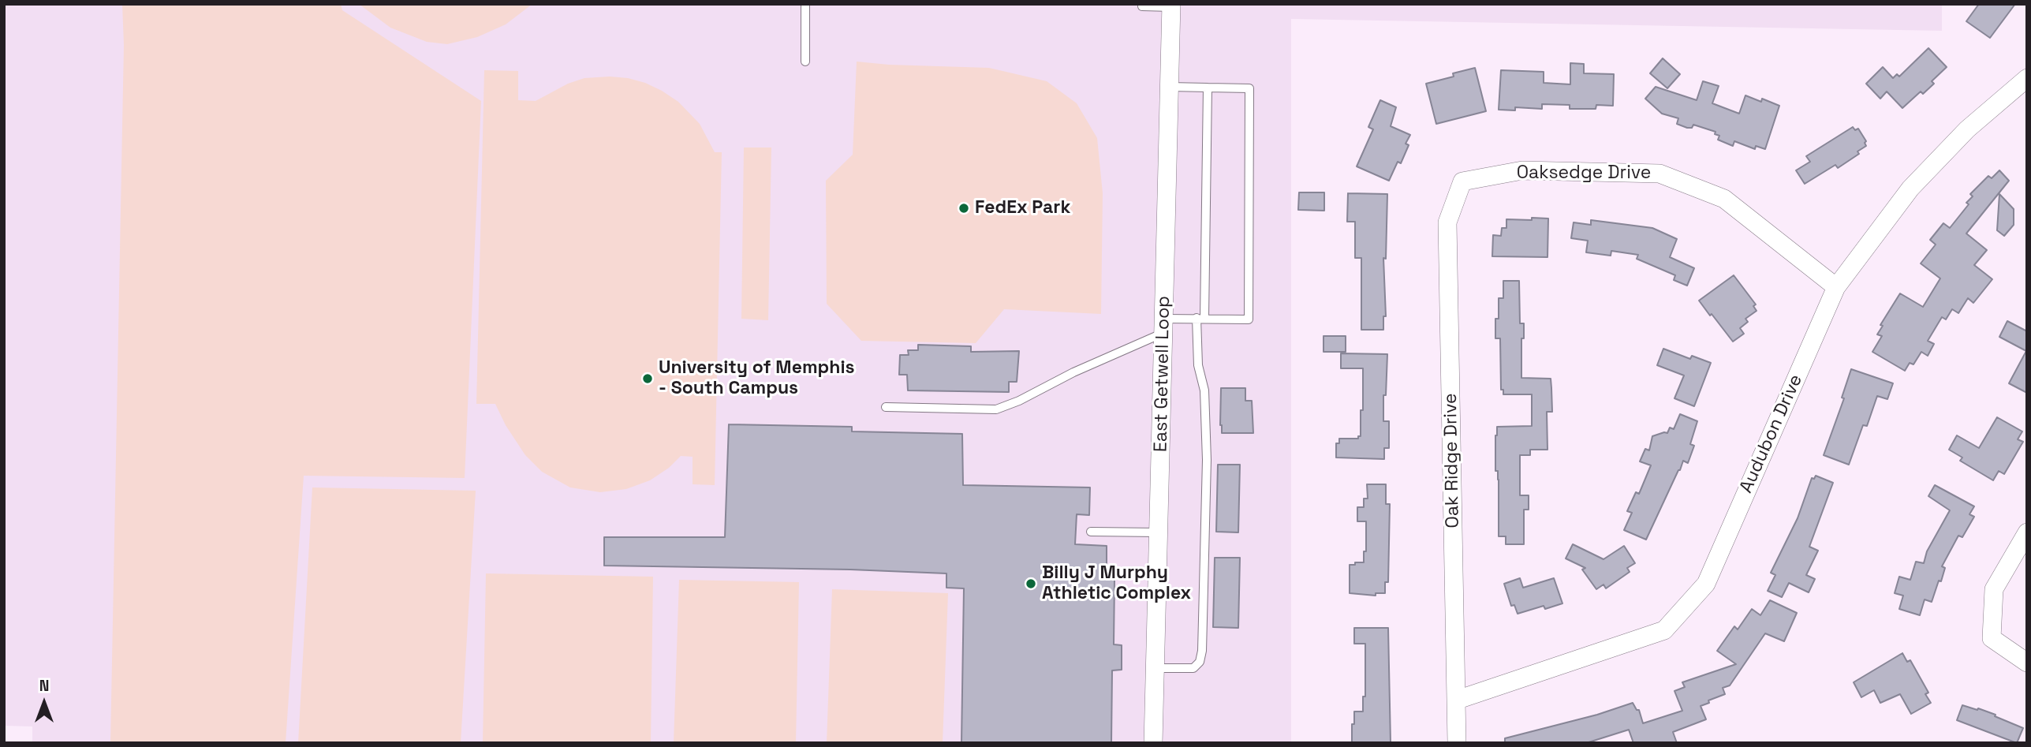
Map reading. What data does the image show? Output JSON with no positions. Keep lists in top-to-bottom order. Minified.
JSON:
{"streets":{"street":["Oaksedge Drive","East Getwell Loop","Audubon Drive","Oak Ridge Drive"]},"crossings":[["Oaksedge Drive","Audubon Drive"],["Oaksedge Drive","Oak Ridge Drive"],["Audubon Drive","Oak Ridge Drive"]],"places":["FedEx Park","University of Memphis - South Campus","Billy J Murphy Athletic Complex"],"north":"top"}
